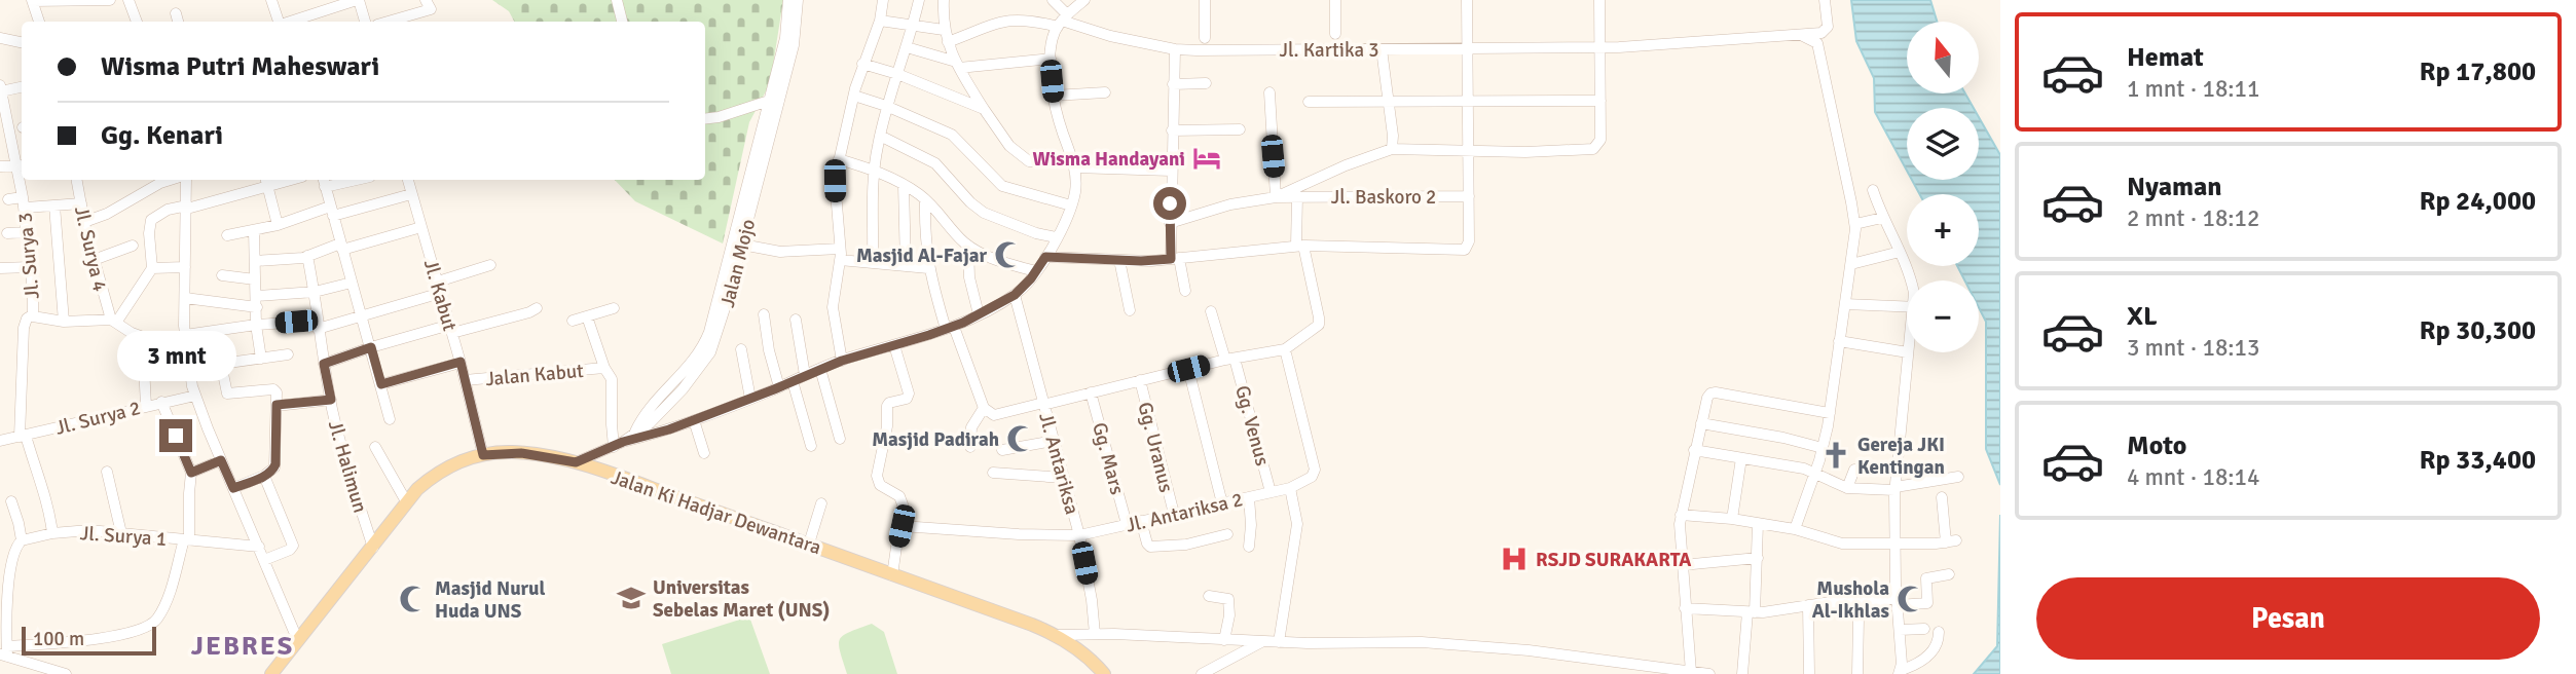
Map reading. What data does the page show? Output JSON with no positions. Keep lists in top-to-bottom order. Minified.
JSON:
{"streets":{"main road":["Jalan Ki Hadjar Dewantara"],"street":["Jl. Kartika 3","Jl. Baskoro 2","Jl. Surya 4","Jl. Surya 3","Jalan Mojo","Jl. Kabut","Jalan Kabut","Jl. Surya 2","Gg. Venus","Gg. Uranus","Gg. Mars","Jl. Antariksa","Jl. Halimun","Jl. Antariksa 2","Jl. Surya 1"]},"crossings":[["Jl. Surya 4","Jl. Surya 3"],["Jl. Surya 3","Jl. Kabut"],["Jl. Surya 3","Jl. Halimun"],["Jalan Mojo","Jalan Ki Hadjar Dewantara"],["Jl. Kabut","Jalan Kabut"],["Jl. Kabut","Jalan Ki Hadjar Dewantara"],["Gg. Venus","Jl. Antariksa 2"],["Gg. Uranus","Jl. Antariksa 2"],["Gg. Mars","Jl. Antariksa 2"],["Jl. Antariksa","Jl. Antariksa 2"],["Jl. Halimun","Jalan Ki Hadjar Dewantara"]],"districts":["JEBRES"],"places":{"hotel":["Wisma Handayani"],"mosque":["Masjid Al-Fajar","Masjid Padirah","Masjid Nurul Huda UNS","Mushola Al-Ikhlas"],"church":["Gereja JKI Kentingan"],"hospital":["RSJD SURAKARTA"],"school or university":["Universitas Sebelas Maret (UNS)"]},"scale_bar":"100 m","north":"top","page":{"list":[{"name":"Hemat","note":"1 mnt · 18:11","value":"Rp 17,800"},{"name":"Nyaman","note":"2 mnt · 18:12","value":"Rp 24,000"},{"name":"XL","note":"3 mnt · 18:13","value":"Rp 30,300"},{"name":"Moto","note":"4 mnt · 18:14","value":"Rp 33,400"}],"map_buttons":["+","−"],"banner":["Wisma Putri Maheswari","Gg. Kenari"],"bubble":"3 mnt","buttons":"Pesan","scale":"100 m"}}
